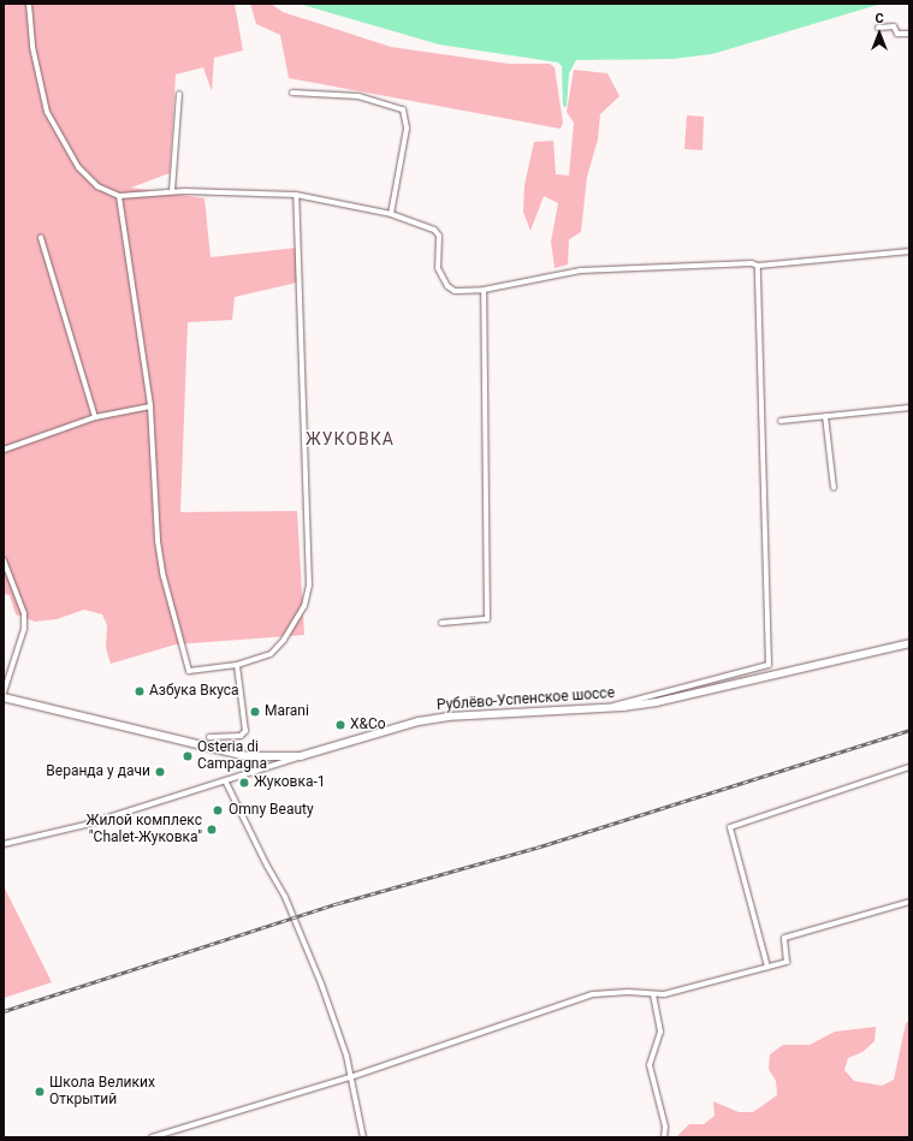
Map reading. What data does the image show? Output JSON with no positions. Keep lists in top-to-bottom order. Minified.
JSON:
{"streets":{"main road":["Рублёво-Успенское шоссе"]},"districts":["ЖУКОВКА"],"places":["Азбука Вкуса","Marani","X&Co","Osteria di Campagna","Веранда у дачи","Жуковка-1","Omny Beauty","Жилой комплекс \"Chalet-Жуковка\"","Школа Великих Открытий"],"north":"top"}
